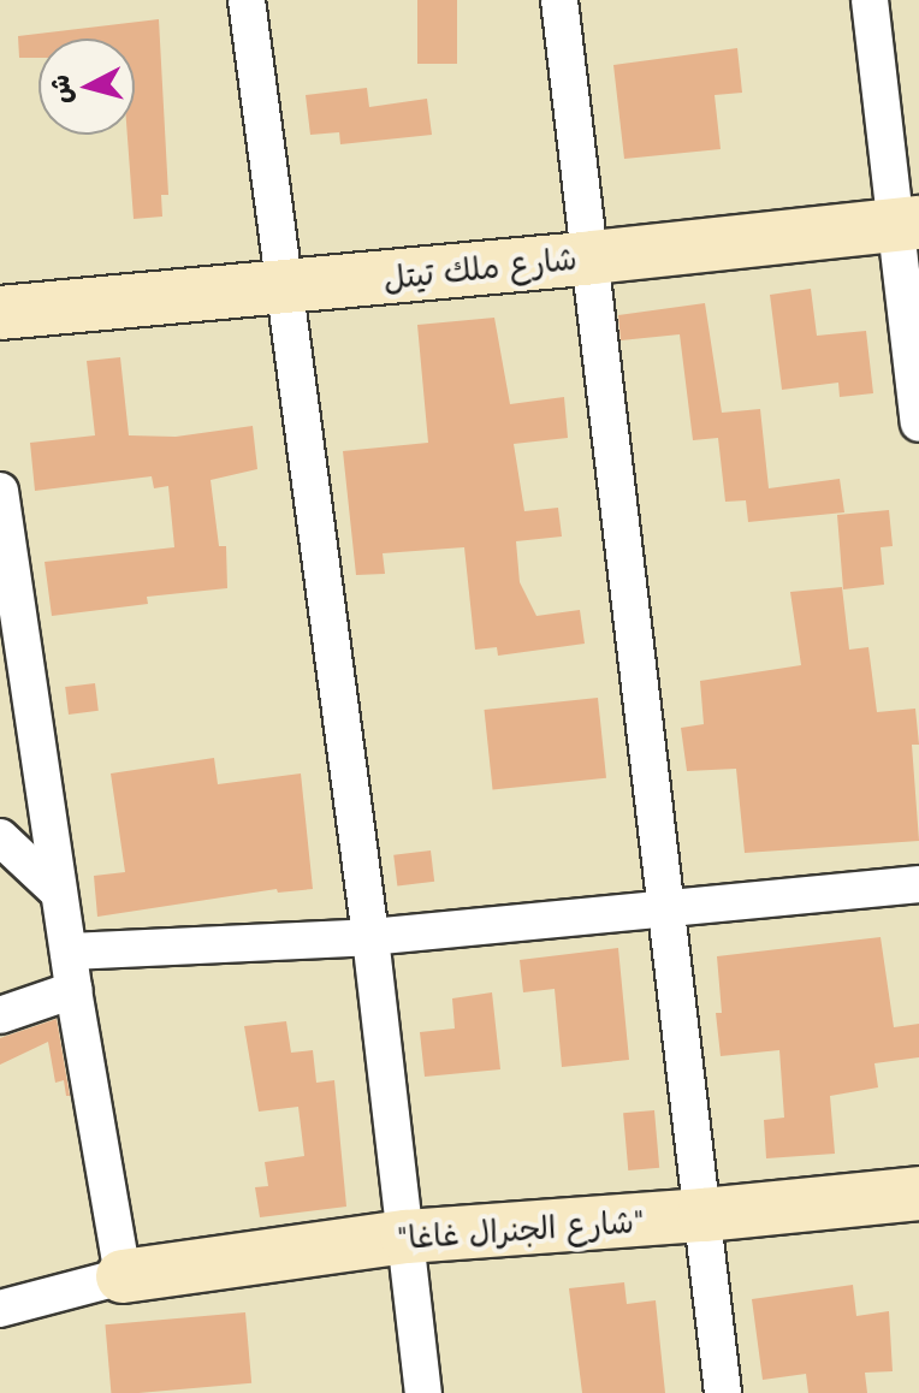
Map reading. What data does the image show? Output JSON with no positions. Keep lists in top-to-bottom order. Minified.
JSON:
{"streets":{"main road":["شارع ملك تيتل","\"شارع الجنرال غاغا\""]},"north":"left"}
